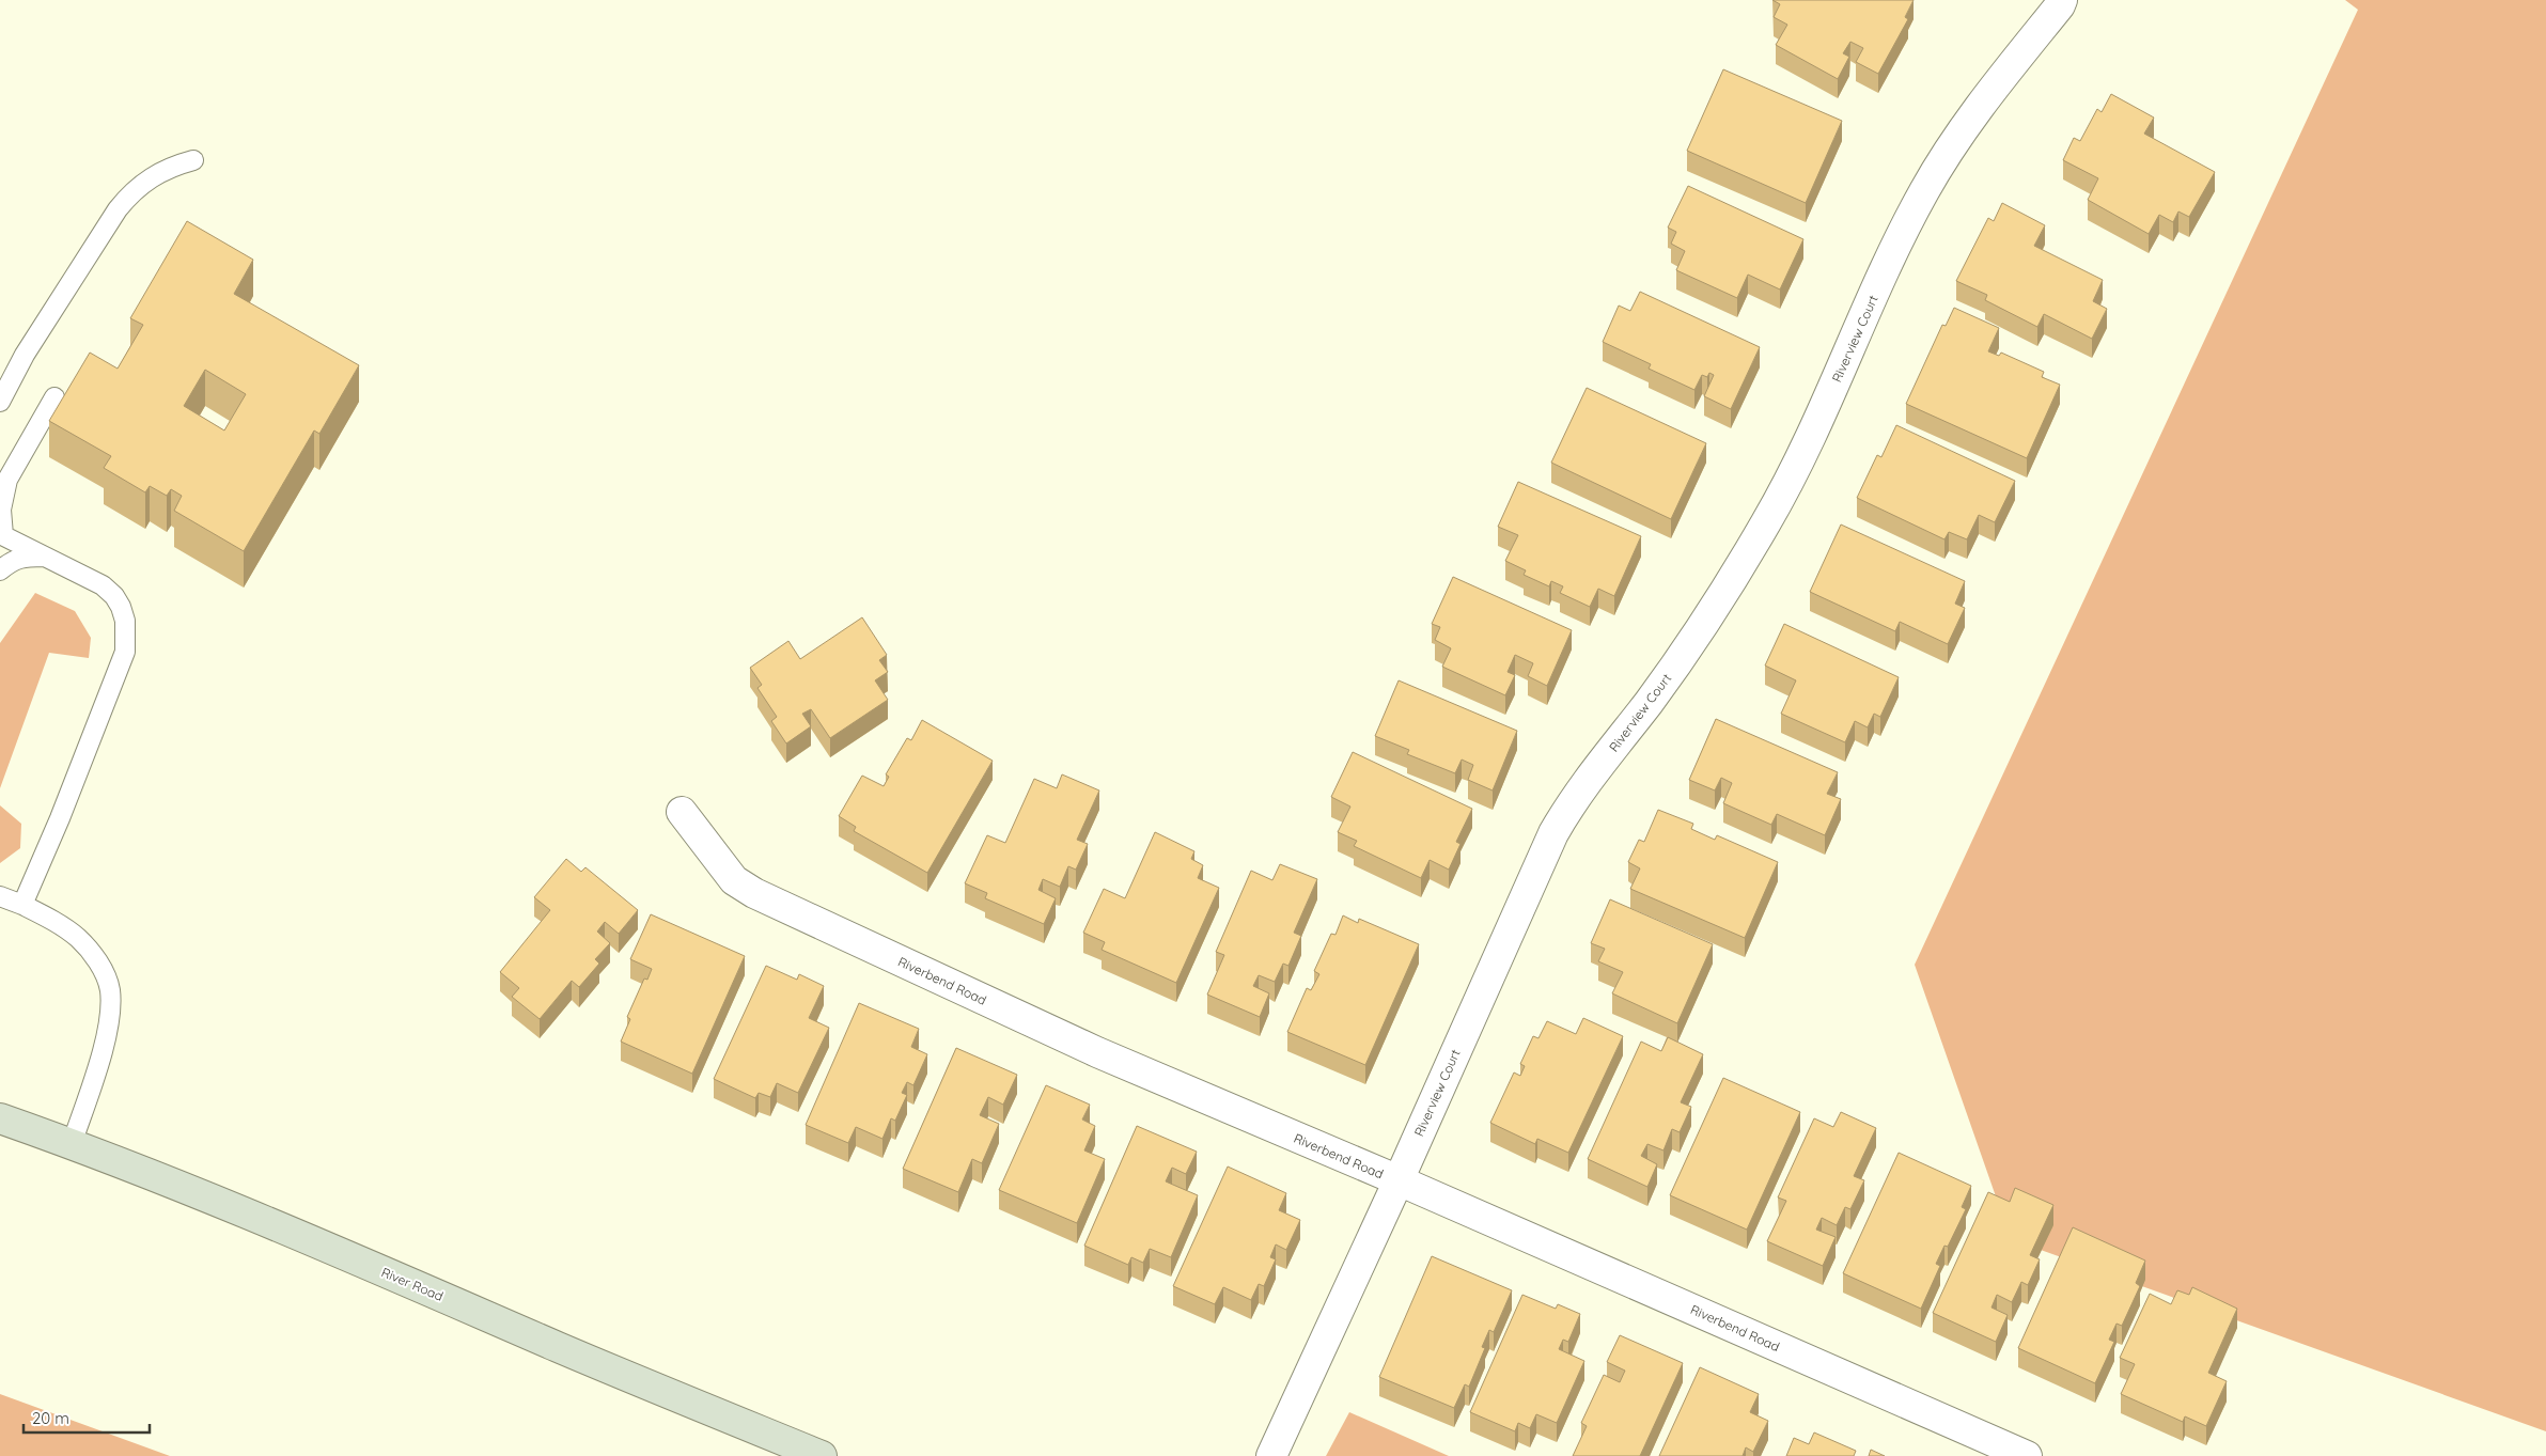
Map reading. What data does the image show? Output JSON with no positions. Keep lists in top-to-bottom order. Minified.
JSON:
{"streets":{"main road":["River Road"],"street":["Riverview Court","Riverbend Road"]},"crossings":[["Riverview Court","Riverbend Road"]],"scale_bar":"20 m"}
